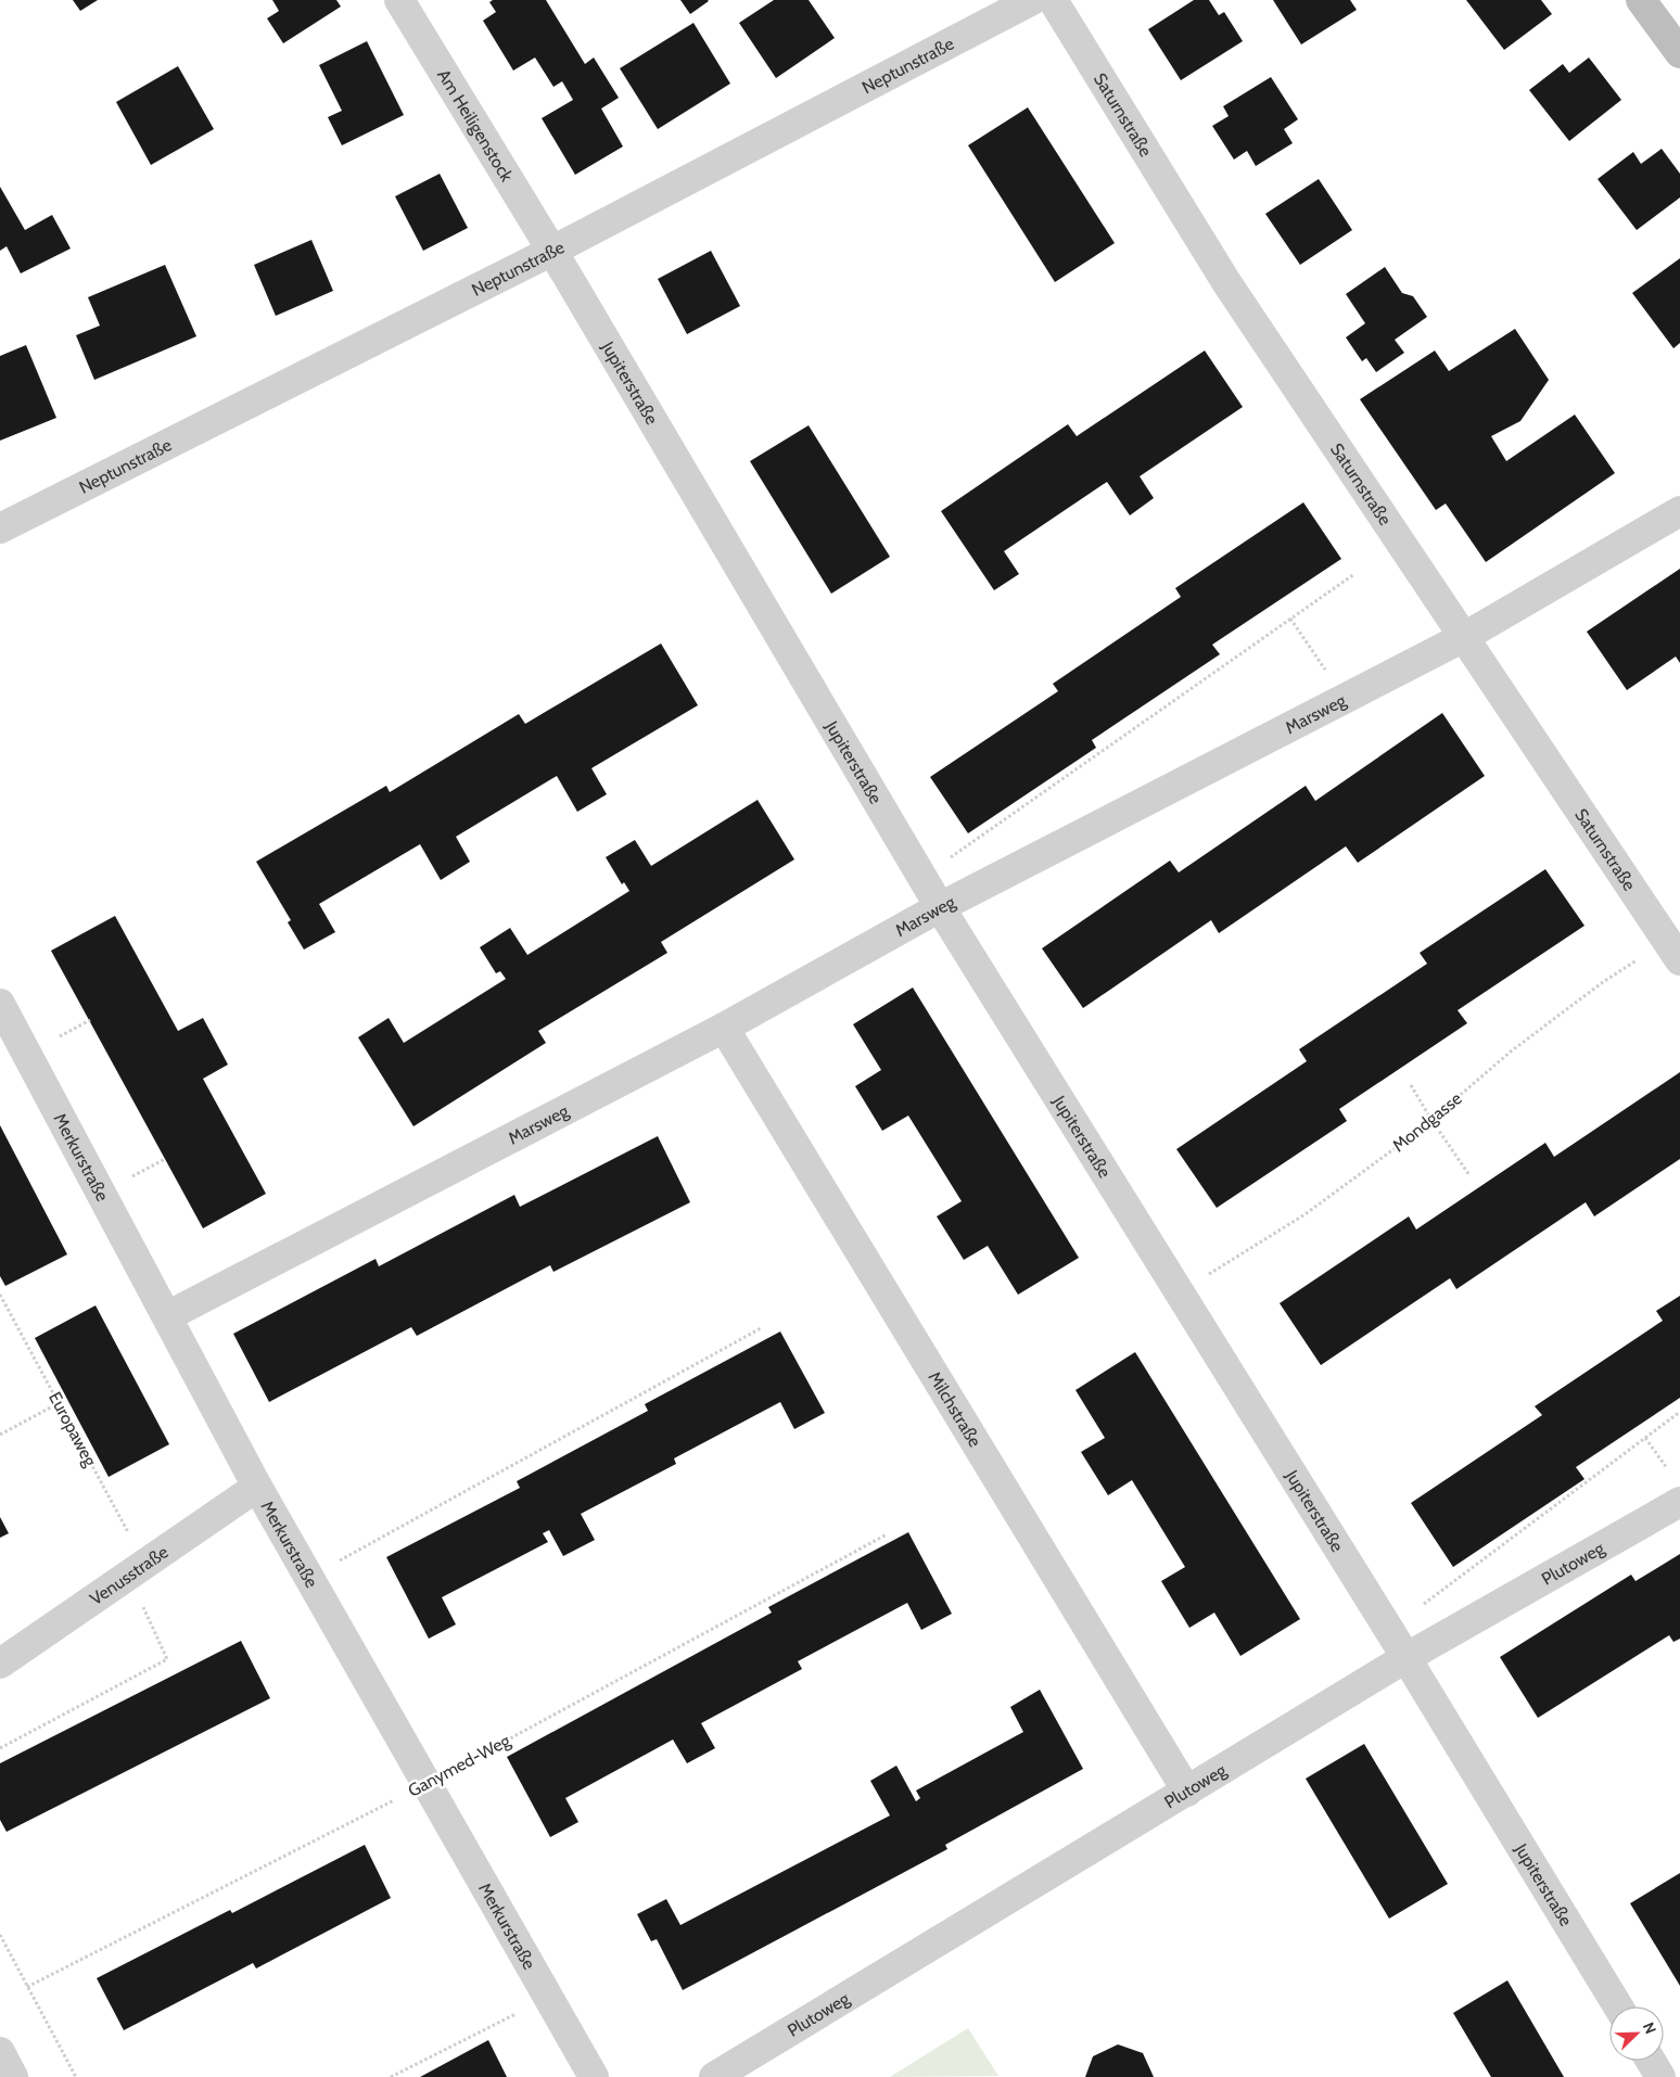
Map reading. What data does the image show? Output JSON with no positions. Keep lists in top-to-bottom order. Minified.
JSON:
{"streets":{"street":["Neptunstraße","Saturnstraße","Am Heiligenstock","Jupiterstraße","Marsweg","Merkurstraße","Milchstraße","Plutoweg","Venusstraße"],"path":["Mondgasse","Europaweg","Ganymed-Weg"]},"crossings":[["Neptunstraße","Am Heiligenstock"],["Neptunstraße","Jupiterstraße"],["Saturnstraße","Marsweg"],["Saturnstraße","Mondgasse"],["Am Heiligenstock","Jupiterstraße"],["Jupiterstraße","Marsweg"],["Jupiterstraße","Mondgasse"],["Jupiterstraße","Plutoweg"],["Marsweg","Merkurstraße"],["Marsweg","Milchstraße"],["Merkurstraße","Venusstraße"],["Merkurstraße","Ganymed-Weg"],["Milchstraße","Plutoweg"],["Europaweg","Venusstraße"]],"north":"top right"}
